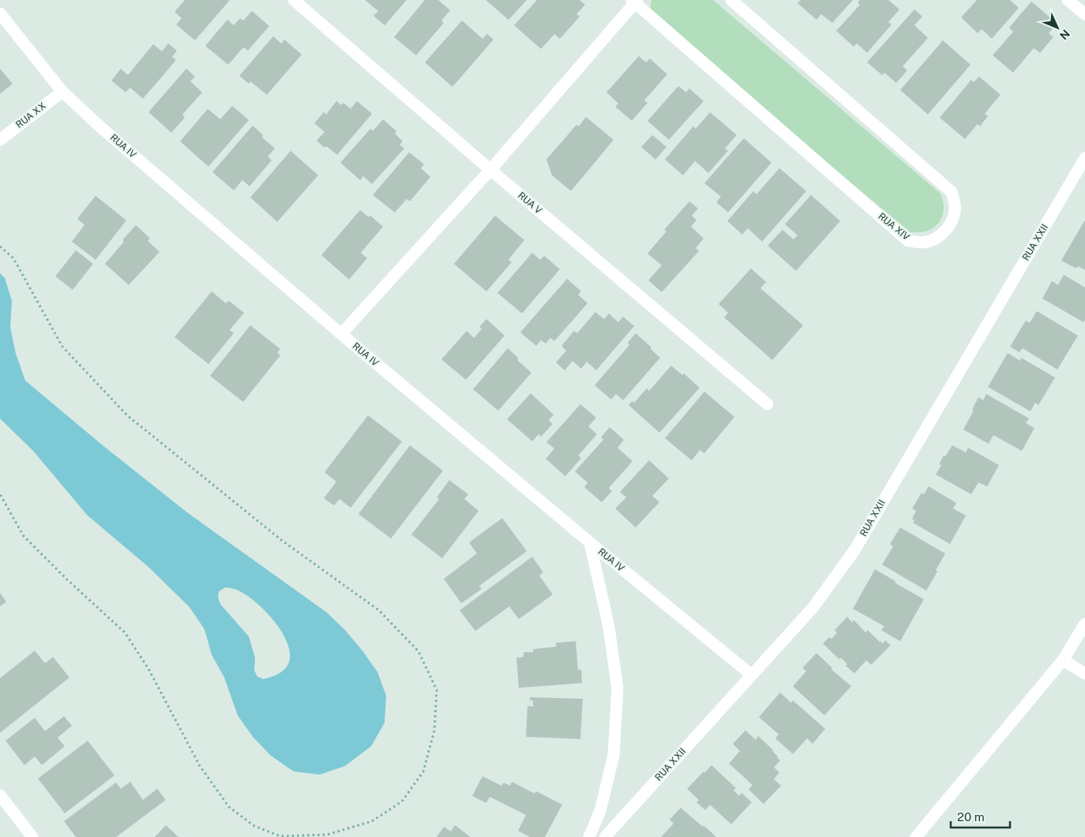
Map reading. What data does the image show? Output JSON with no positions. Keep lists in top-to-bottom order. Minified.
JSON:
{"streets":{"street":["RUA XX","RUA IV","RUA V","RUA XIV","RUA XXII"]},"crossings":[["RUA XX","RUA IV"],["RUA IV","RUA XXII"]],"scale_bar":"20 m","north":"bottom right"}
